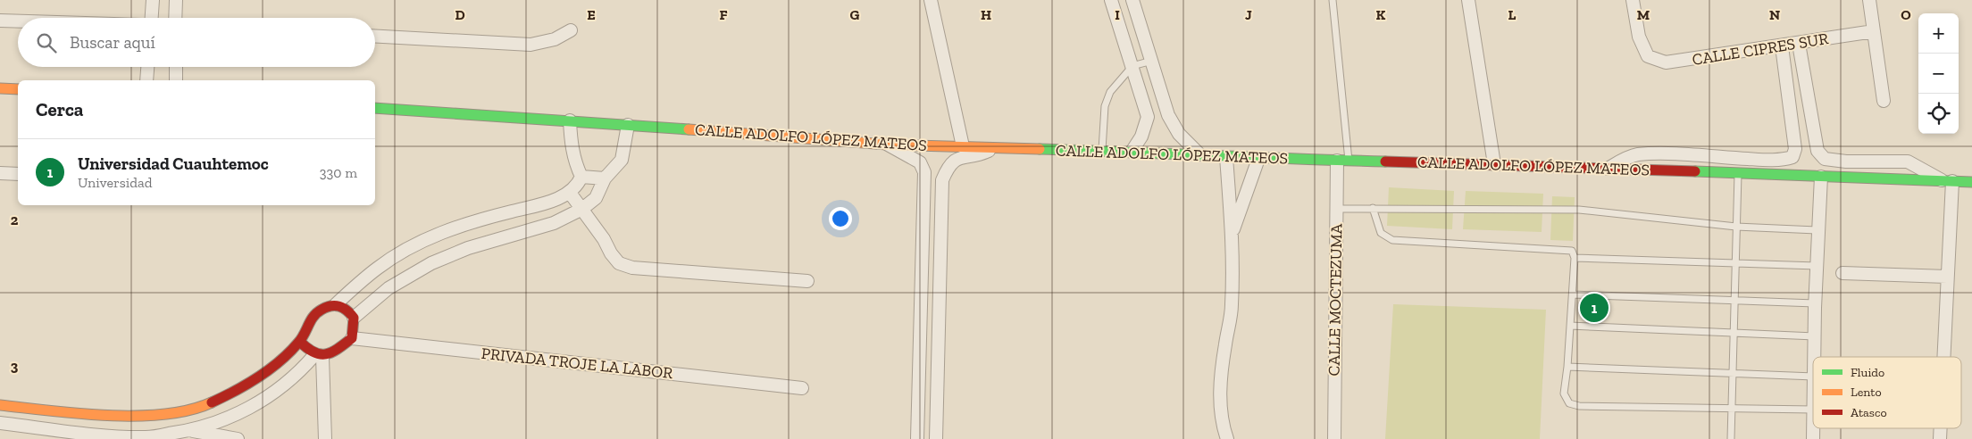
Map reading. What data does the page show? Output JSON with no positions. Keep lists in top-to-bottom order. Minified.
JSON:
{"streets":{"street":["CALLE CIPRES SUR","CALLE ADOLFO LÓPEZ MATEOS","CALLE MOCTEZUMA","PRIVADA TROJE LA LABOR"]},"crossings":[["CALLE ADOLFO LÓPEZ MATEOS","CALLE MOCTEZUMA"]],"legend":["Fluido","Lento","Atasco"],"page":{"map_buttons":["+","−"],"search":"Buscar aquí","heading":"Cerca","list":[{"mark":"1","name":"Universidad Cuauhtemoc","note":"Universidad","value":"330 m"}],"pins":"1"},"grid":{"columns":["D","E","F","G","H","I","J","K","L","M","N","O"],"rows":["2","3"]}}
